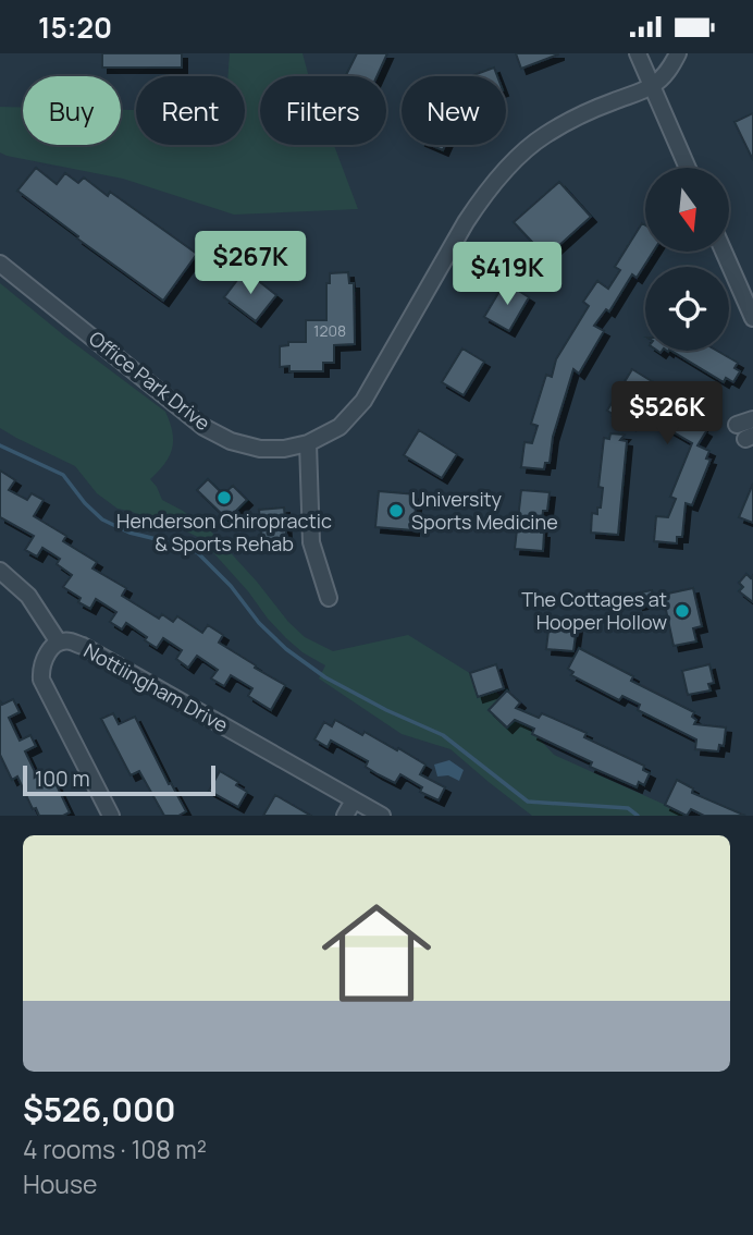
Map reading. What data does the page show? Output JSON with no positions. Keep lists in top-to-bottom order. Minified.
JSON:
{"streets":{"street":["Office Park Drive","Nottiingham Drive"]},"places":["Henderson Chiropractic & Sports Rehab","University Sports Medicine","The Cottages at Hooper Hollow"],"house_numbers":["1208"],"scale_bar":"100 m","north":"bottom","page":{"status":"15:20","chip":["Buy","Rent","Filters","New"],"price":["$267K","$419K","$526K"],"scale":"100 m","list":[{"name":"$526,000","note":"4 rooms · 108 m² · House"}]}}
